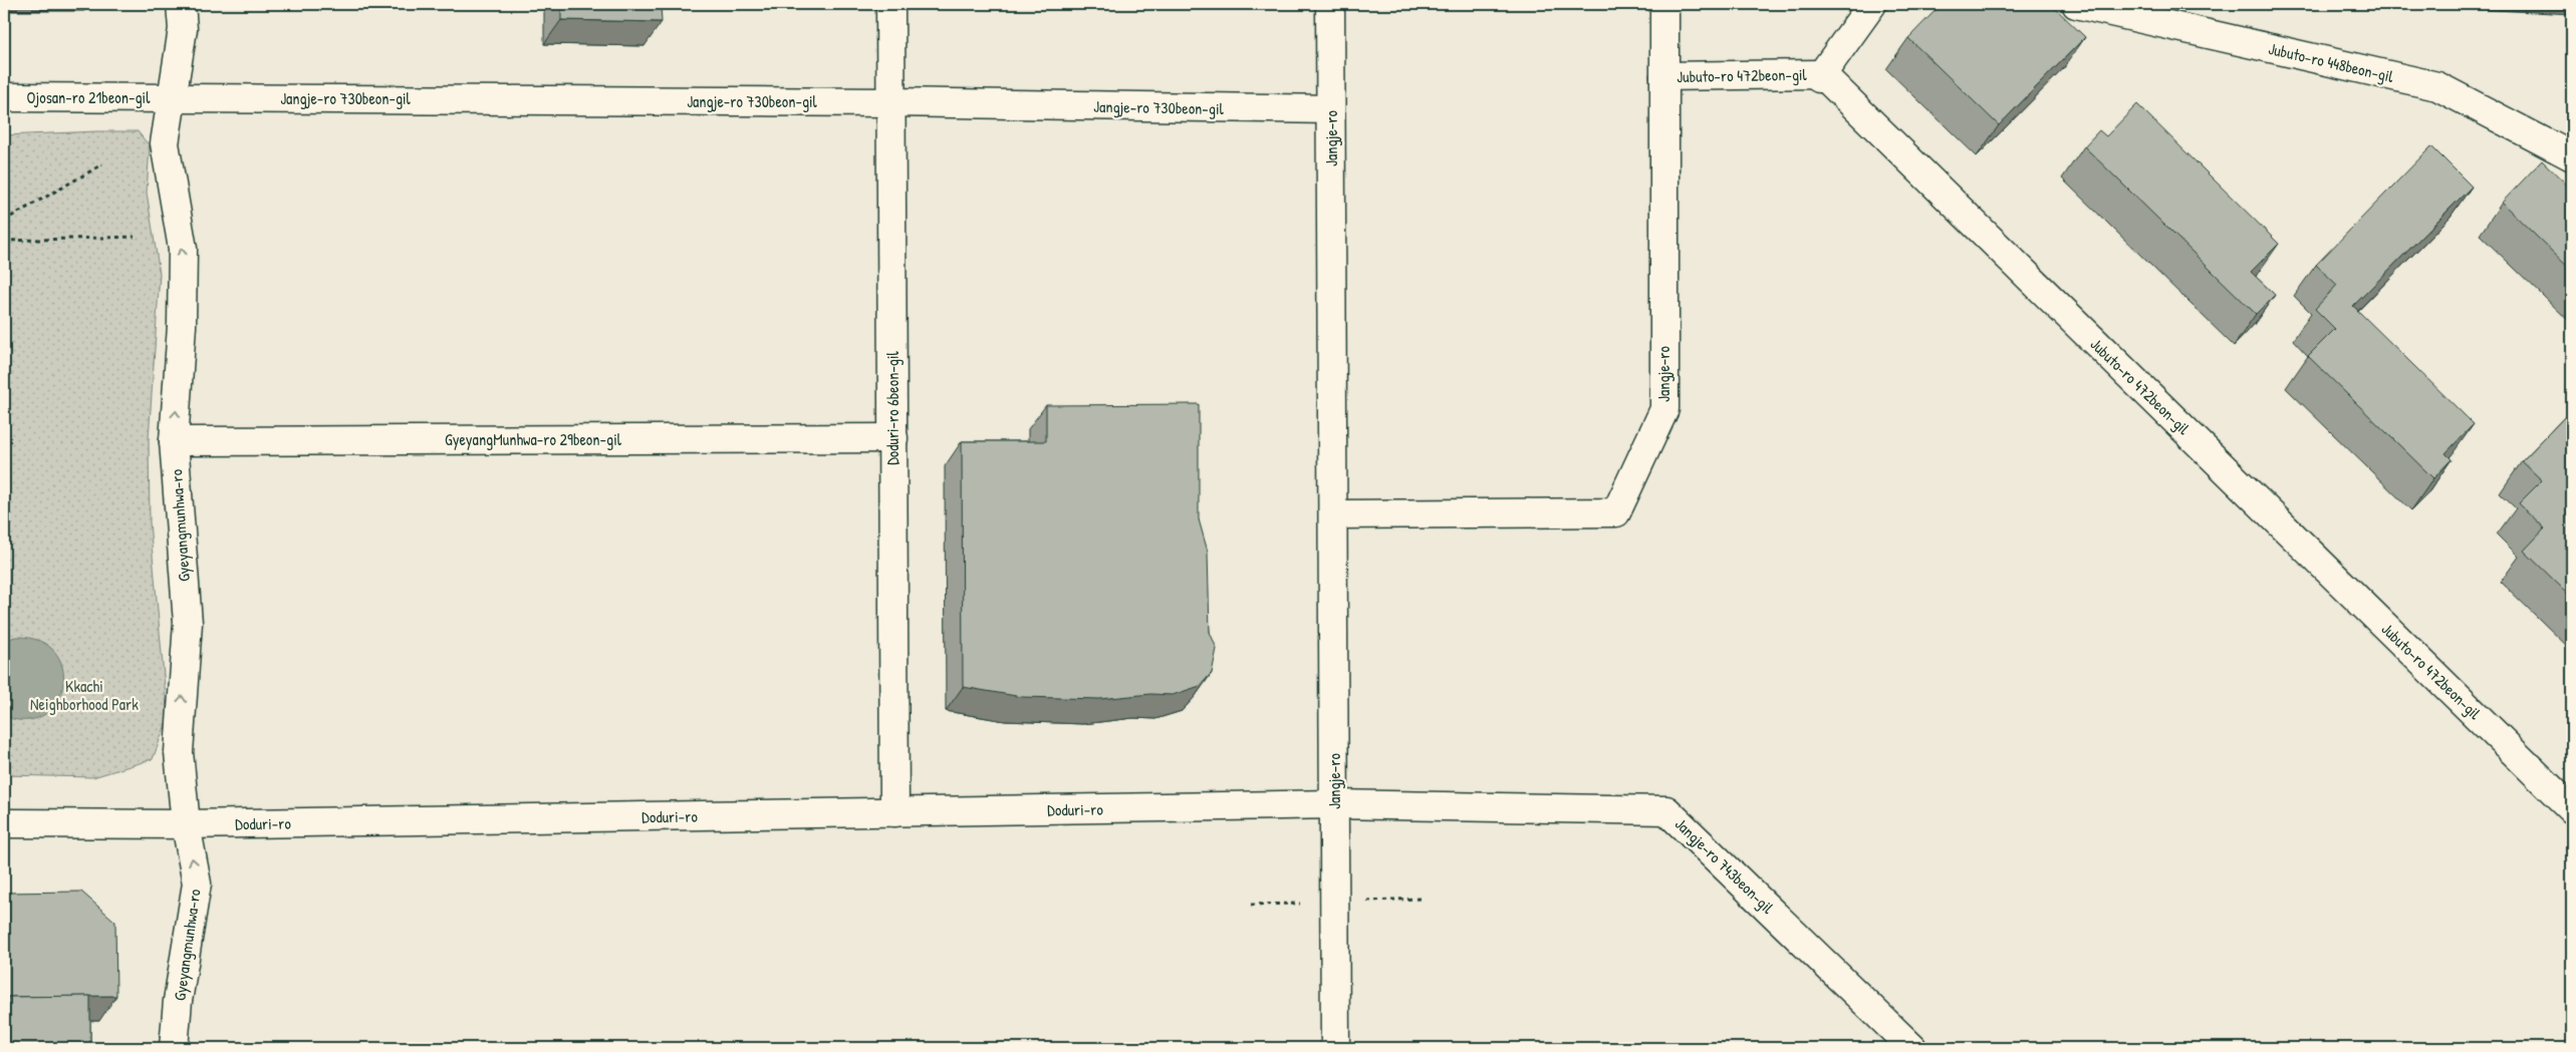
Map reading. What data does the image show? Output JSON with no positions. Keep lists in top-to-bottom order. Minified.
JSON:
{"streets":{"street":["Jubuto-ro 448beon-gil","Jubuto-ro 472beon-gil","Ojosan-ro 21beon-gil","Jangje-ro 730beon-gil","Jangje-ro","Doduri-ro 6beon-gil","GyeyangMunhwa-ro 29beon-gil","Gyeyangmunhwa-ro","Doduri-ro","Jangje-ro 743beon-gil"]},"crossings":[["Jubuto-ro 472beon-gil","Jangje-ro"],["Ojosan-ro 21beon-gil","Jangje-ro 730beon-gil"],["Ojosan-ro 21beon-gil","Gyeyangmunhwa-ro"],["Jangje-ro 730beon-gil","Jangje-ro"],["Jangje-ro 730beon-gil","Doduri-ro 6beon-gil"],["Jangje-ro 730beon-gil","Gyeyangmunhwa-ro"],["Jangje-ro","Doduri-ro"],["Jangje-ro","Jangje-ro 743beon-gil"],["Doduri-ro 6beon-gil","GyeyangMunhwa-ro 29beon-gil"],["Doduri-ro 6beon-gil","Doduri-ro"],["GyeyangMunhwa-ro 29beon-gil","Gyeyangmunhwa-ro"],["Gyeyangmunhwa-ro","Doduri-ro"],["Doduri-ro","Jangje-ro 743beon-gil"]],"one_way":["Gyeyangmunhwa-ro"],"parks":["Kkachi Neighborhood Park"]}
